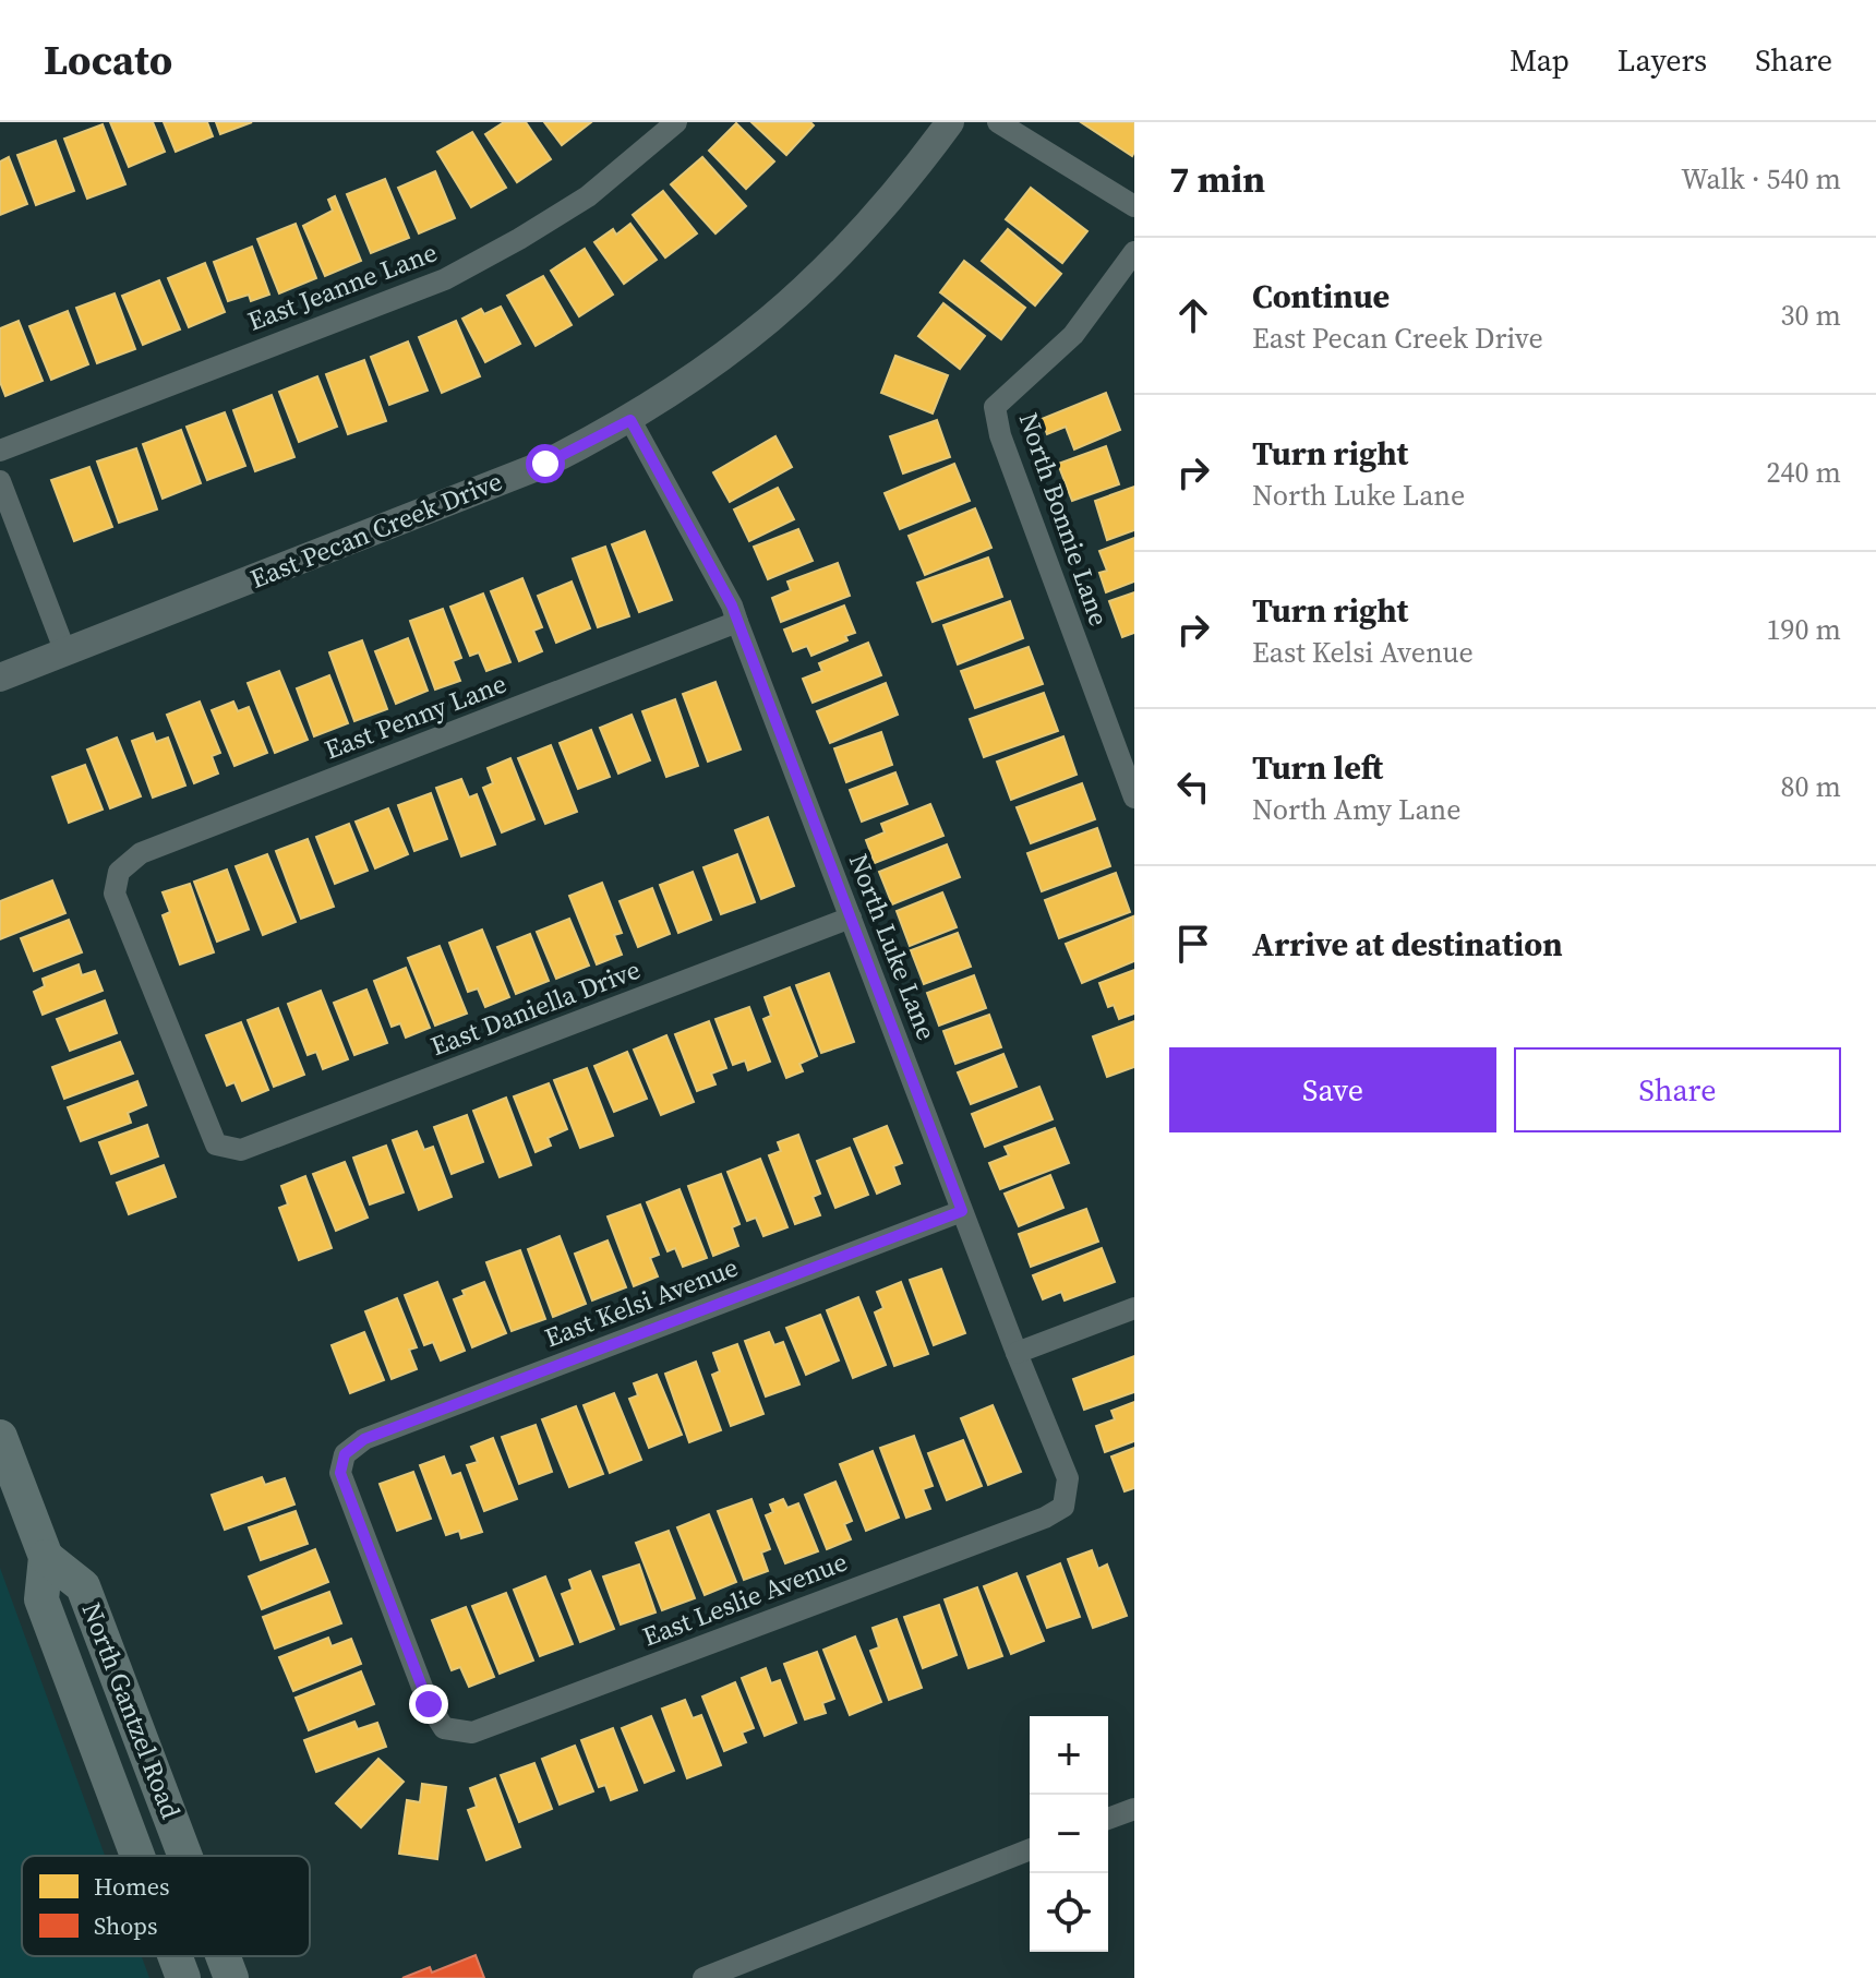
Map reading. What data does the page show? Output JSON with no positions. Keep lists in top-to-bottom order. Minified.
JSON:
{"streets":{"main road":["North Gantzel Road"],"street":["East Jeanne Lane","North Bonnie Lane","East Pecan Creek Drive","East Penny Lane","North Luke Lane","East Daniella Drive","East Kelsi Avenue","East Leslie Avenue"]},"crossings":[["East Pecan Creek Drive","North Luke Lane"],["East Penny Lane","North Luke Lane"],["East Penny Lane","East Daniella Drive"],["North Luke Lane","East Daniella Drive"],["North Luke Lane","East Kelsi Avenue"],["North Luke Lane","East Leslie Avenue"],["East Kelsi Avenue","East Leslie Avenue"]],"legend":["Homes","Shops"],"page":{"header":"Locato","nav":["Map","Layers","Share"],"heading":["7 min","Walk · 540 m"],"list":[["Continue","East Pecan Creek Drive","30 m"],["Turn right","North Luke Lane","240 m"],["Turn right","East Kelsi Avenue","190 m"],["Turn left","North Amy Lane","80 m"],"Arrive at destination"],"buttons":["Save","Share"],"map_buttons":["+","−"]}}
